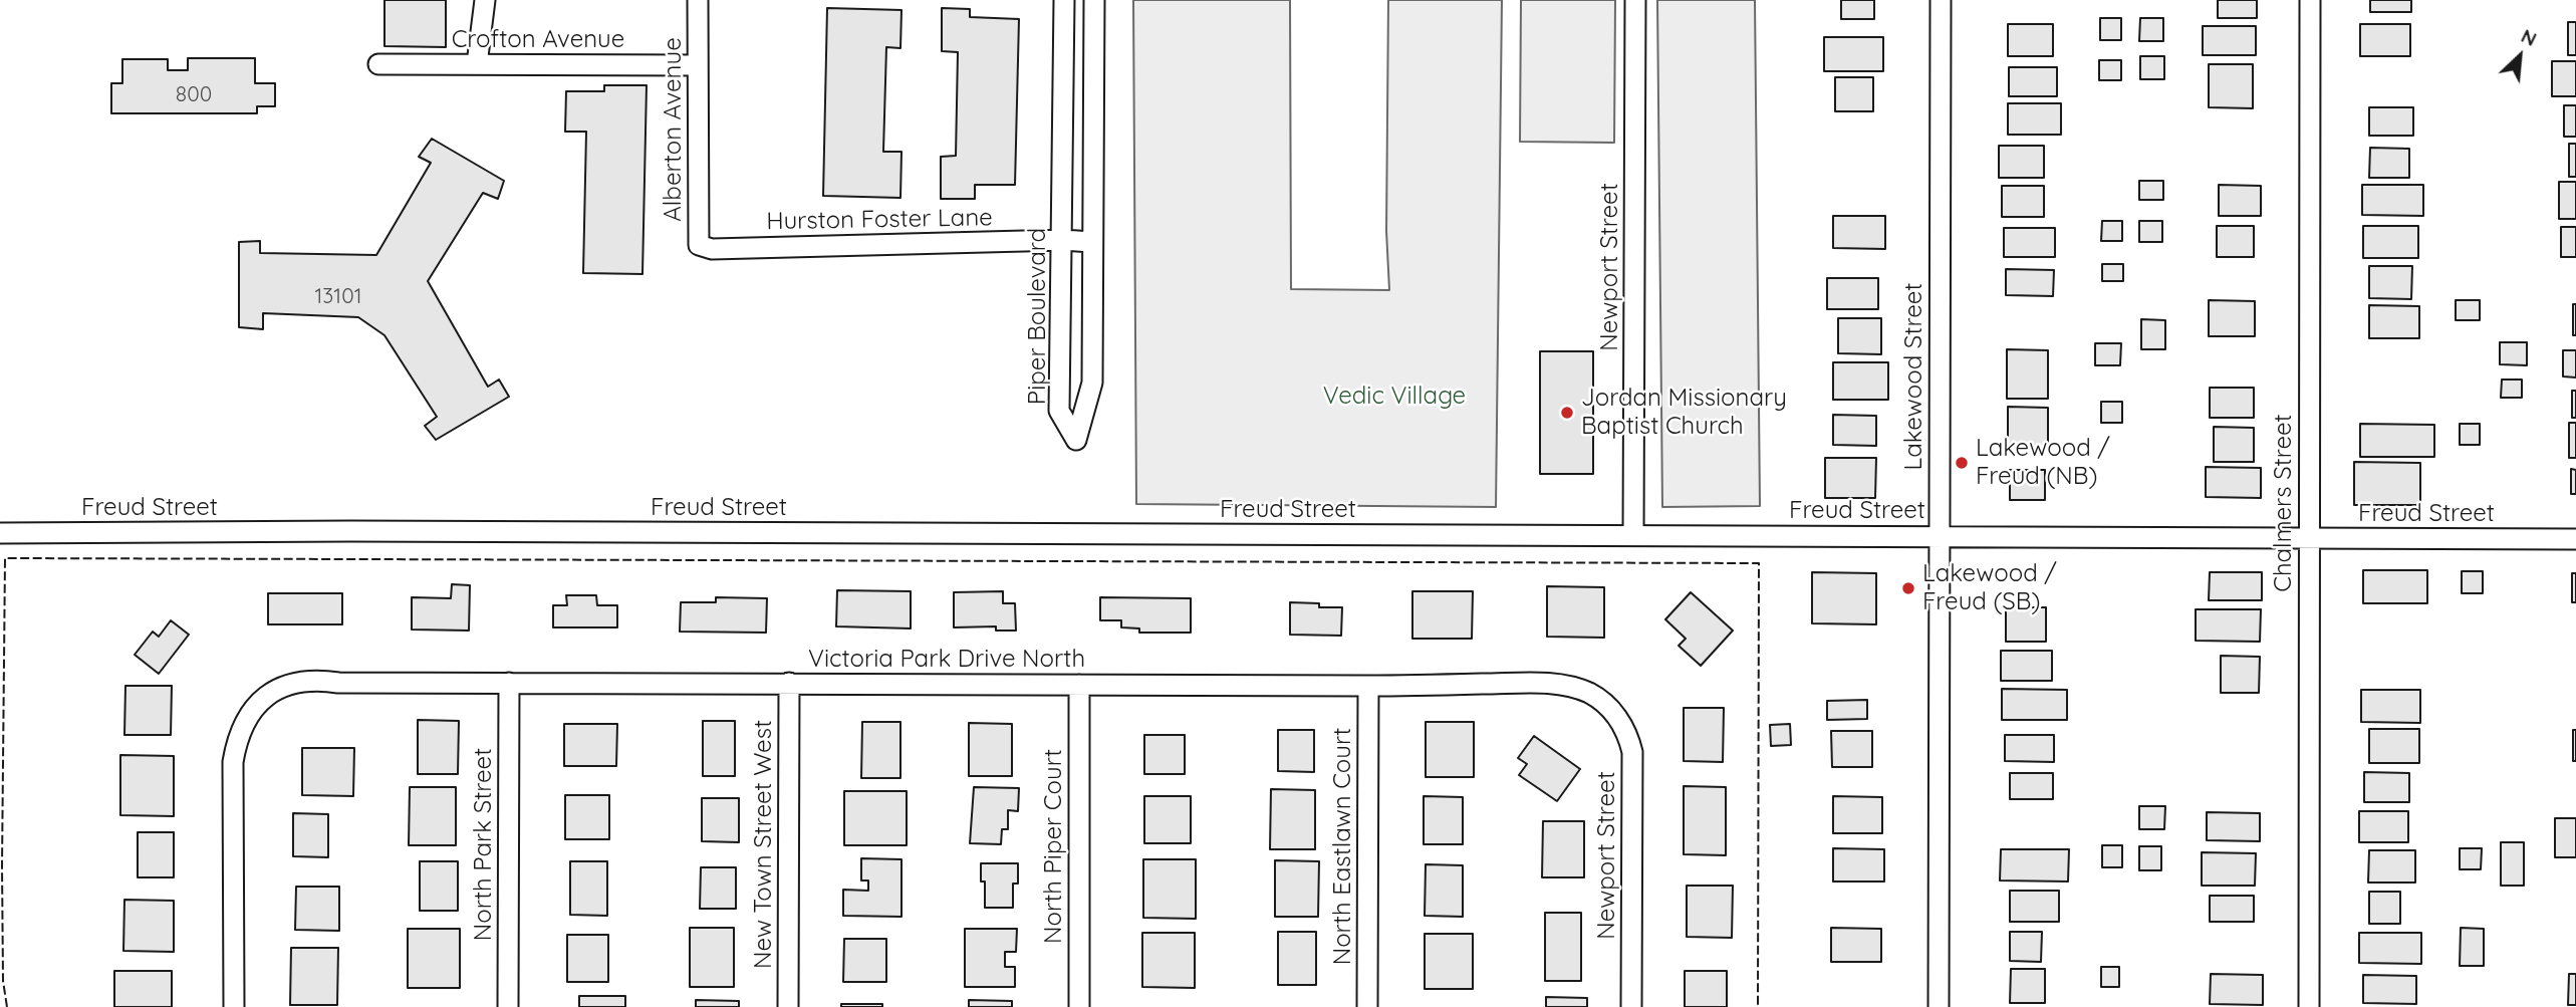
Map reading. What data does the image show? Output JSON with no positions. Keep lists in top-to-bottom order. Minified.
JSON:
{"streets":{"street":["Crofton Avenue","Alberton Avenue","Hurston Foster Lane","Newport Street","Piper Boulevard","Lakewood Street","Chalmers Street","Freud Street","Victoria Park Drive North","North Park Street","New Town Street West","North Piper Court","North Eastlawn Court"]},"crossings":[["Crofton Avenue","Alberton Avenue"],["Alberton Avenue","Hurston Foster Lane"],["Hurston Foster Lane","Piper Boulevard"],["Newport Street","Freud Street"],["Newport Street","Victoria Park Drive North"],["Lakewood Street","Freud Street"],["Chalmers Street","Freud Street"],["Victoria Park Drive North","North Park Street"],["Victoria Park Drive North","New Town Street West"],["Victoria Park Drive North","North Piper Court"],["Victoria Park Drive North","North Eastlawn Court"]],"parks":["Vedic Village"],"places":["Jordan Missionary Baptist Church","Lakewood / Freud (NB)","Lakewood / Freud (SB)"],"house_numbers":["800","13101"],"north":"top right"}
